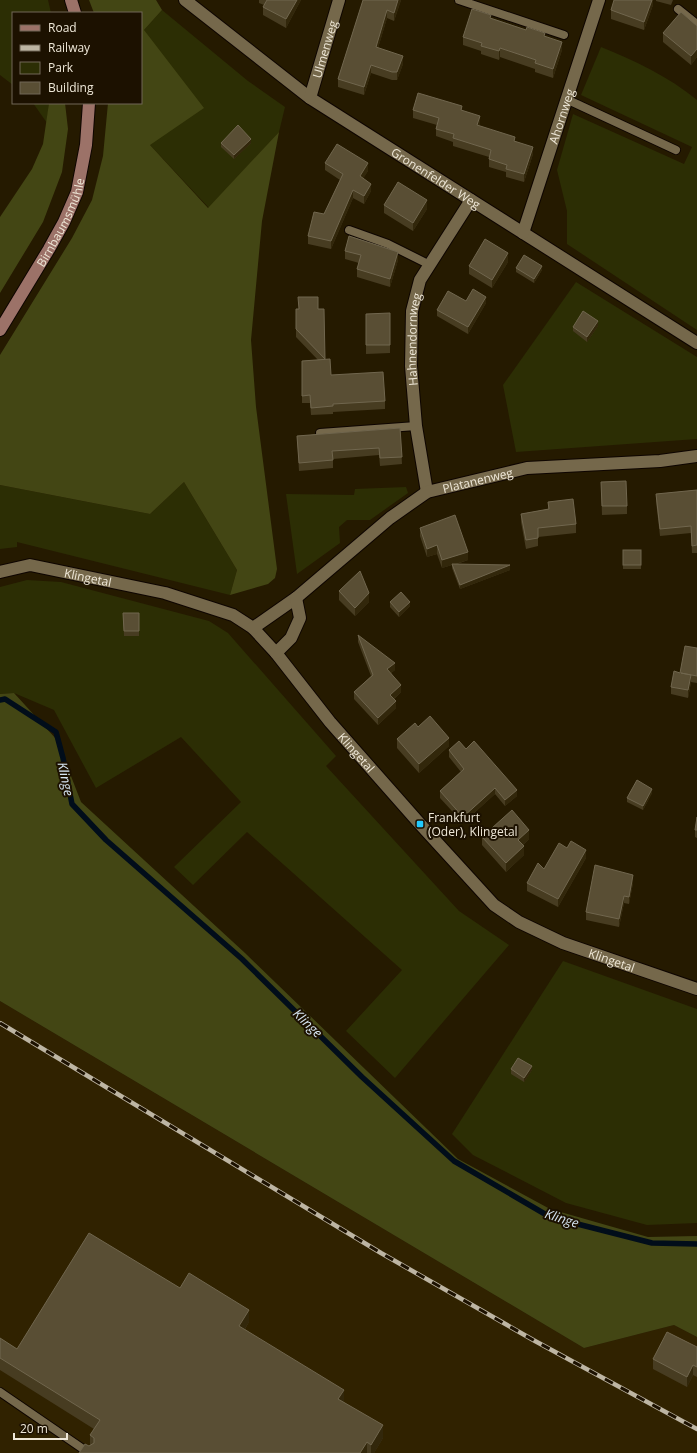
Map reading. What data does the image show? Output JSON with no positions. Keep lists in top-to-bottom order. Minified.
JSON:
{"streets":{"main road":["Birnbaumsmühle"],"street":["Ulmenweg","Ahornweg","Gronenfelder Weg","Hahnendornweg","Platanenweg","Klingetal"]},"crossings":[["Ulmenweg","Gronenfelder Weg"],["Ahornweg","Gronenfelder Weg"],["Gronenfelder Weg","Hahnendornweg"],["Hahnendornweg","Platanenweg"],["Platanenweg","Klingetal"]],"water":["Klinge"],"places":{"transit":["Frankfurt (Oder), Klingetal"]},"legend":["Road","Railway","Park","Building"],"scale_bar":"20 m"}
